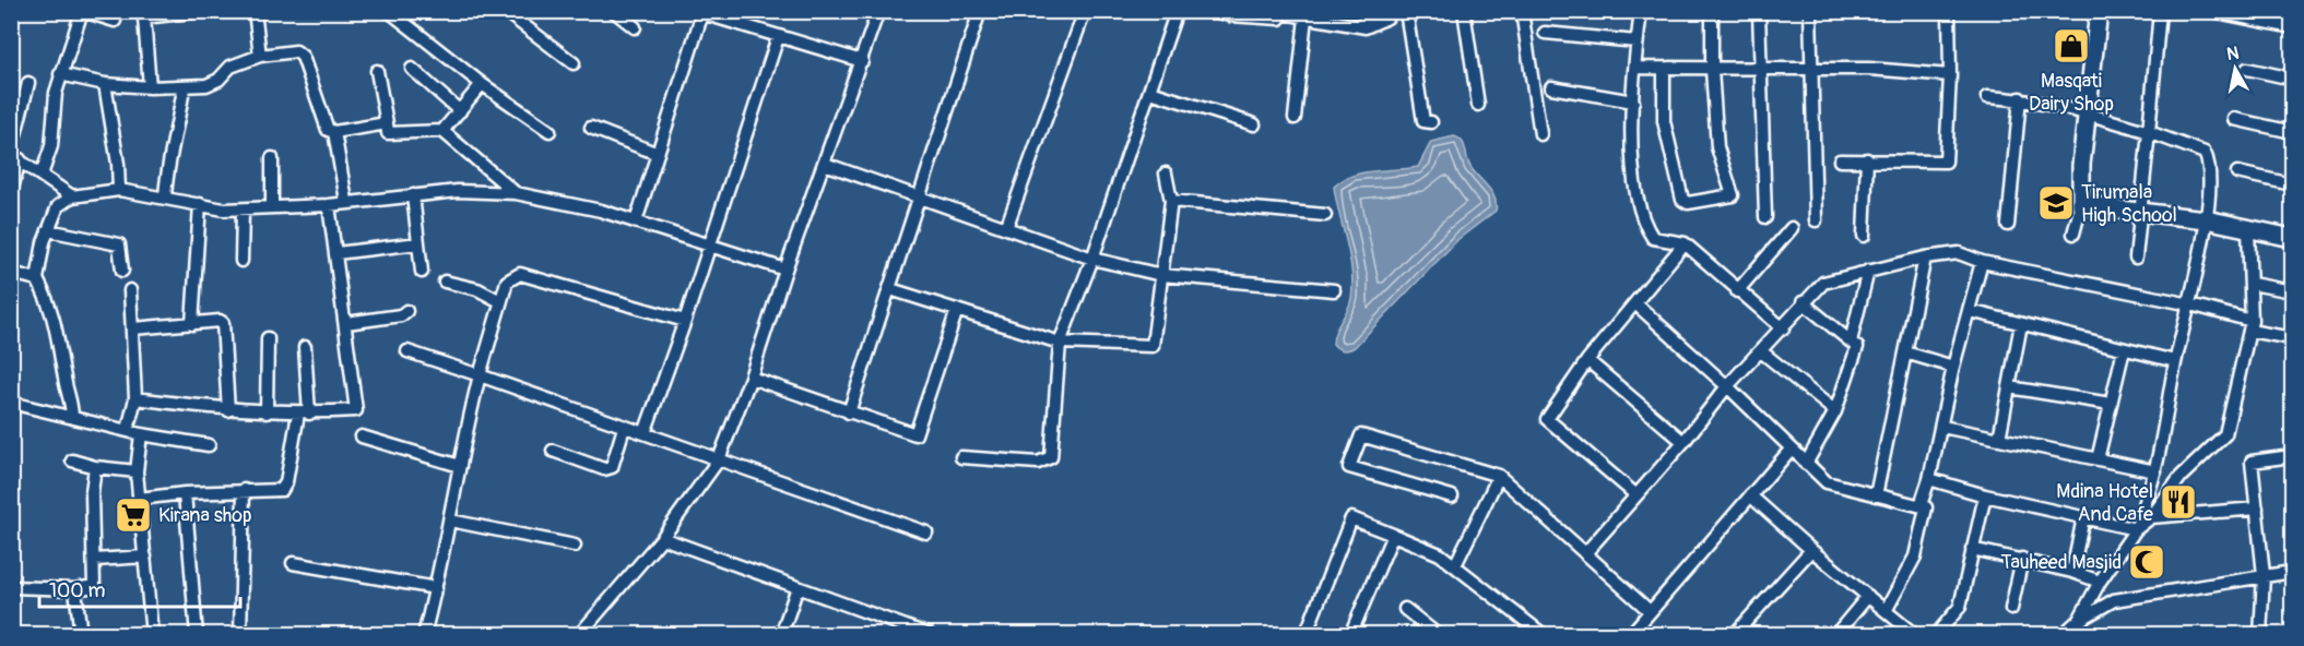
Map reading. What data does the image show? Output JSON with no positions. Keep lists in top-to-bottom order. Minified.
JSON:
{"places":{"shop":["Masqati Dairy Shop"],"school or university":["Tirumala High School"],"restaurant":["Mdina Hotel And Cafe"],"supermarket":["Kirana shop"],"mosque":["Tauheed Masjid"]},"scale_bar":"100 m","north":"top"}
